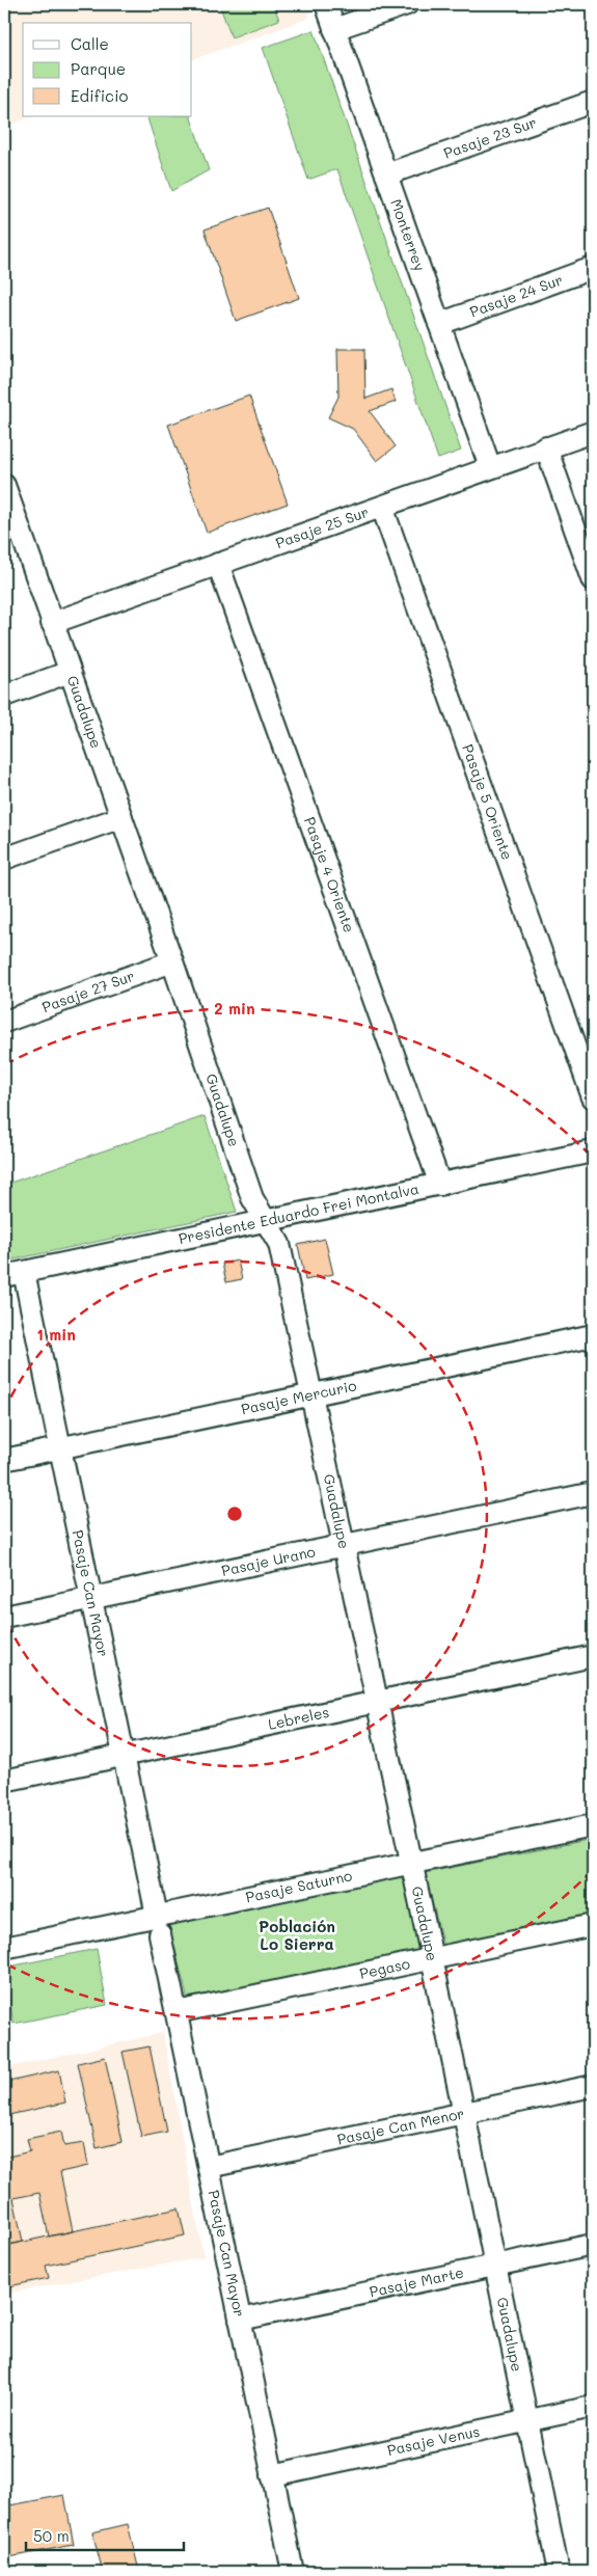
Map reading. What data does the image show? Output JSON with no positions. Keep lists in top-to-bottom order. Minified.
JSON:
{"streets":{"street":["Pasaje 23 Sur","Monterrey","Pasaje 24 Sur","Pasaje 25 Sur","Guadalupe","Pasaje 5 Oriente","Pasaje 4 Oriente","Pasaje 27 Sur","Presidente Eduardo Frei Montalva","Pasaje Mercurio","Pasaje Urano","Pasaje Can Mayor","Lebreles","Pasaje Saturno","Pegaso","Pasaje Can Menor","Pasaje Marte","Pasaje Venus"]},"crossings":[["Pasaje 23 Sur","Monterrey"],["Monterrey","Pasaje 24 Sur"],["Monterrey","Pasaje 25 Sur"],["Pasaje 25 Sur","Guadalupe"],["Pasaje 25 Sur","Pasaje 5 Oriente"],["Pasaje 25 Sur","Pasaje 4 Oriente"],["Guadalupe","Pasaje 27 Sur"],["Guadalupe","Presidente Eduardo Frei Montalva"],["Guadalupe","Pasaje Mercurio"],["Guadalupe","Pasaje Urano"],["Guadalupe","Lebreles"],["Guadalupe","Pasaje Saturno"],["Guadalupe","Pegaso"],["Guadalupe","Pasaje Can Menor"],["Guadalupe","Pasaje Marte"],["Guadalupe","Pasaje Venus"],["Pasaje 4 Oriente","Presidente Eduardo Frei Montalva"],["Presidente Eduardo Frei Montalva","Pasaje Can Mayor"],["Pasaje Mercurio","Pasaje Can Mayor"],["Pasaje Urano","Pasaje Can Mayor"],["Pasaje Can Mayor","Lebreles"],["Pasaje Can Mayor","Pasaje Saturno"],["Pasaje Can Mayor","Pegaso"],["Pasaje Can Mayor","Pasaje Can Menor"],["Pasaje Can Mayor","Pasaje Marte"],["Pasaje Can Mayor","Pasaje Venus"]],"districts":["Población Lo Sierra"],"legend":["Calle","Parque","Edificio"],"scale_bar":"50 m","rings":["2 min","1 min"]}
